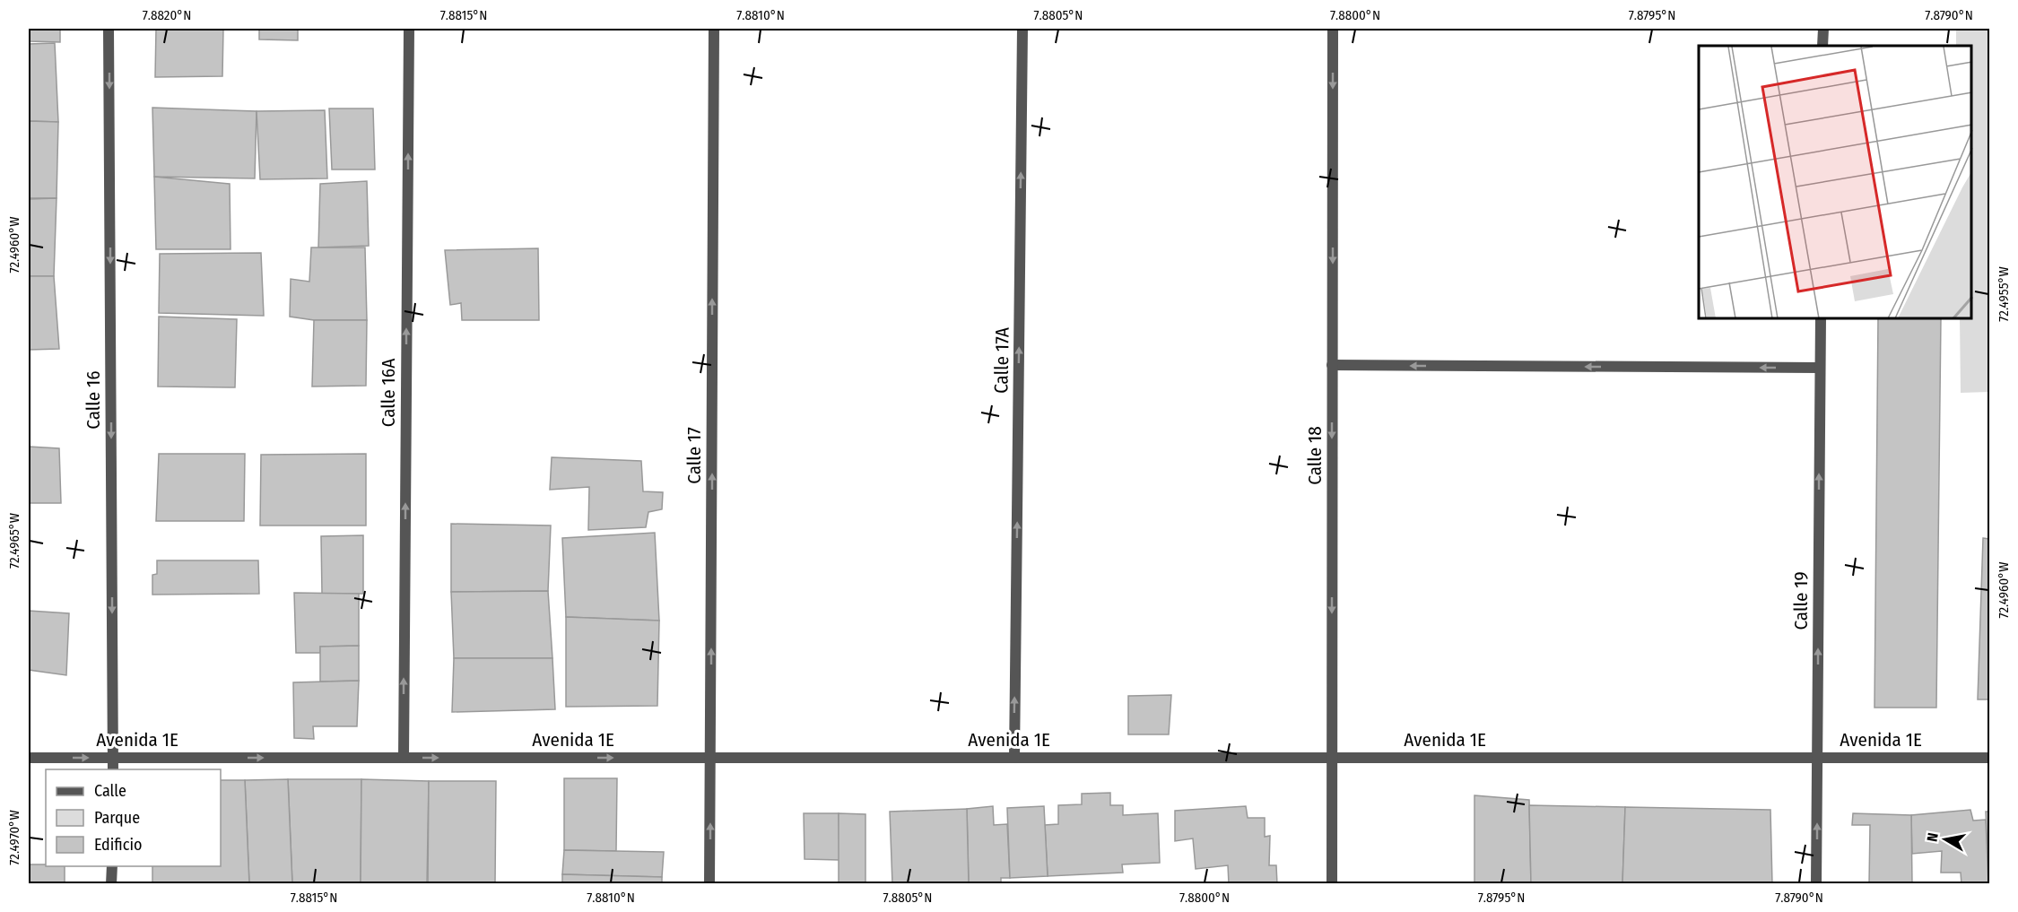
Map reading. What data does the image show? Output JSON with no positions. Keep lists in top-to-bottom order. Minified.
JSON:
{"streets":{"street":["Calle 17A","Calle 16A","Calle 16","Calle 17","Calle 18","Calle 19","Avenida 1E"]},"crossings":[["Calle 17A","Avenida 1E"],["Calle 16A","Avenida 1E"],["Calle 16","Avenida 1E"],["Calle 17","Avenida 1E"],["Calle 18","Avenida 1E"],["Calle 19","Avenida 1E"]],"one_way":["Calle 17A","Calle 16A","Calle 16","Calle 17","Calle 18","Calle 19"],"legend":["Calle","Parque","Edificio"],"north":"left","coordinates":["7.8820°N","7.8815°N","7.8810°N","7.8805°N","7.8800°N","7.8795°N","7.8790°N","72.4960°W","72.4955°W","72.4965°W","72.4970°W"]}
